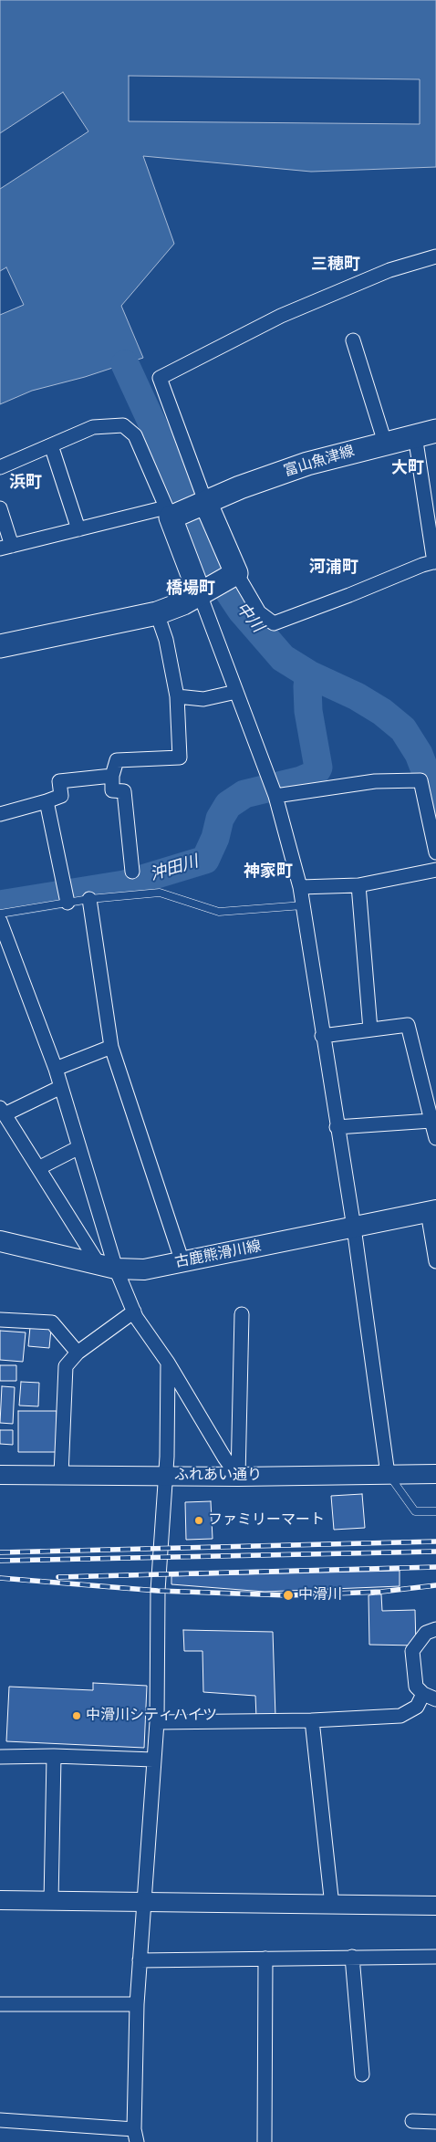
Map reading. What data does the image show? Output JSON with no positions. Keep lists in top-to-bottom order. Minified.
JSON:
{"streets":{"main road":["富山魚津線","古鹿熊滑川線"],"street":["ふれあい通り"]},"districts":["三穂町","大町","浜町","河浦町","橋場町","神家町"],"water":["中川","沖田川"],"places":["ファミリーマート","中滑川","中滑川シティハイツ"]}
